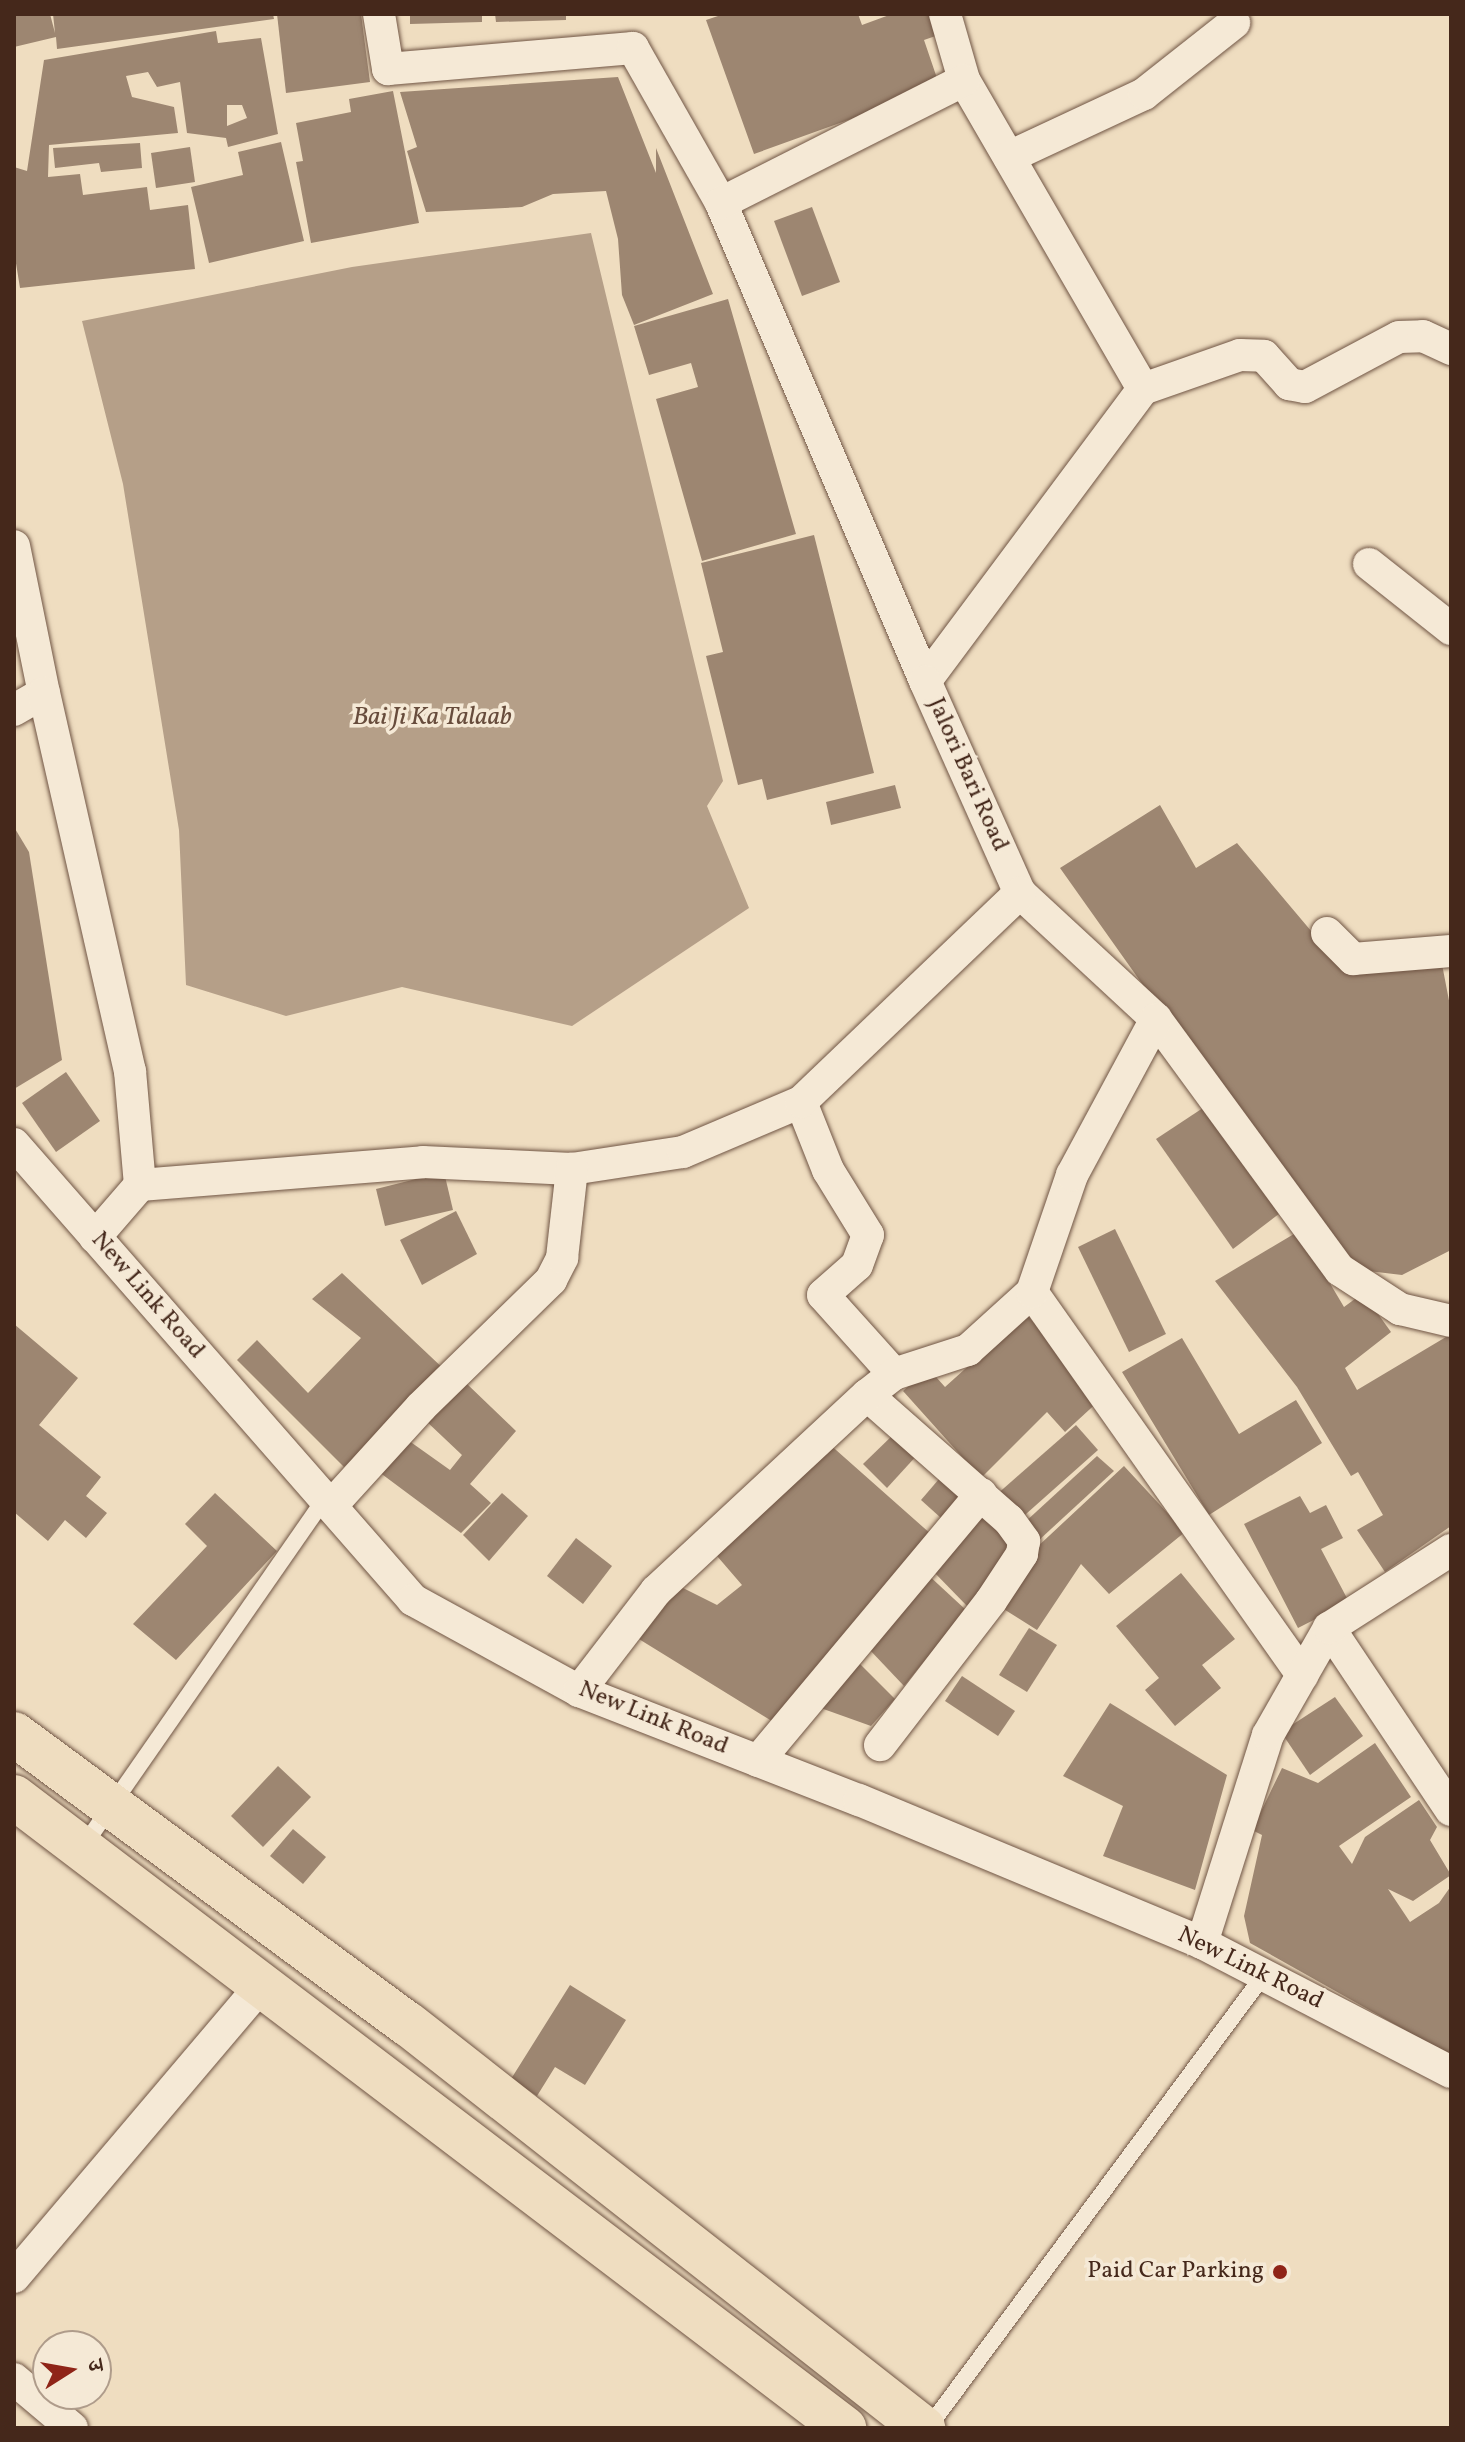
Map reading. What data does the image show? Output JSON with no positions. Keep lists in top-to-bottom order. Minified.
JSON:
{"streets":{"street":["Jalori Bari Road","New Link Road"]},"water":["Bai Ji Ka Talaab"],"places":["Paid Car Parking"],"north":"right"}
